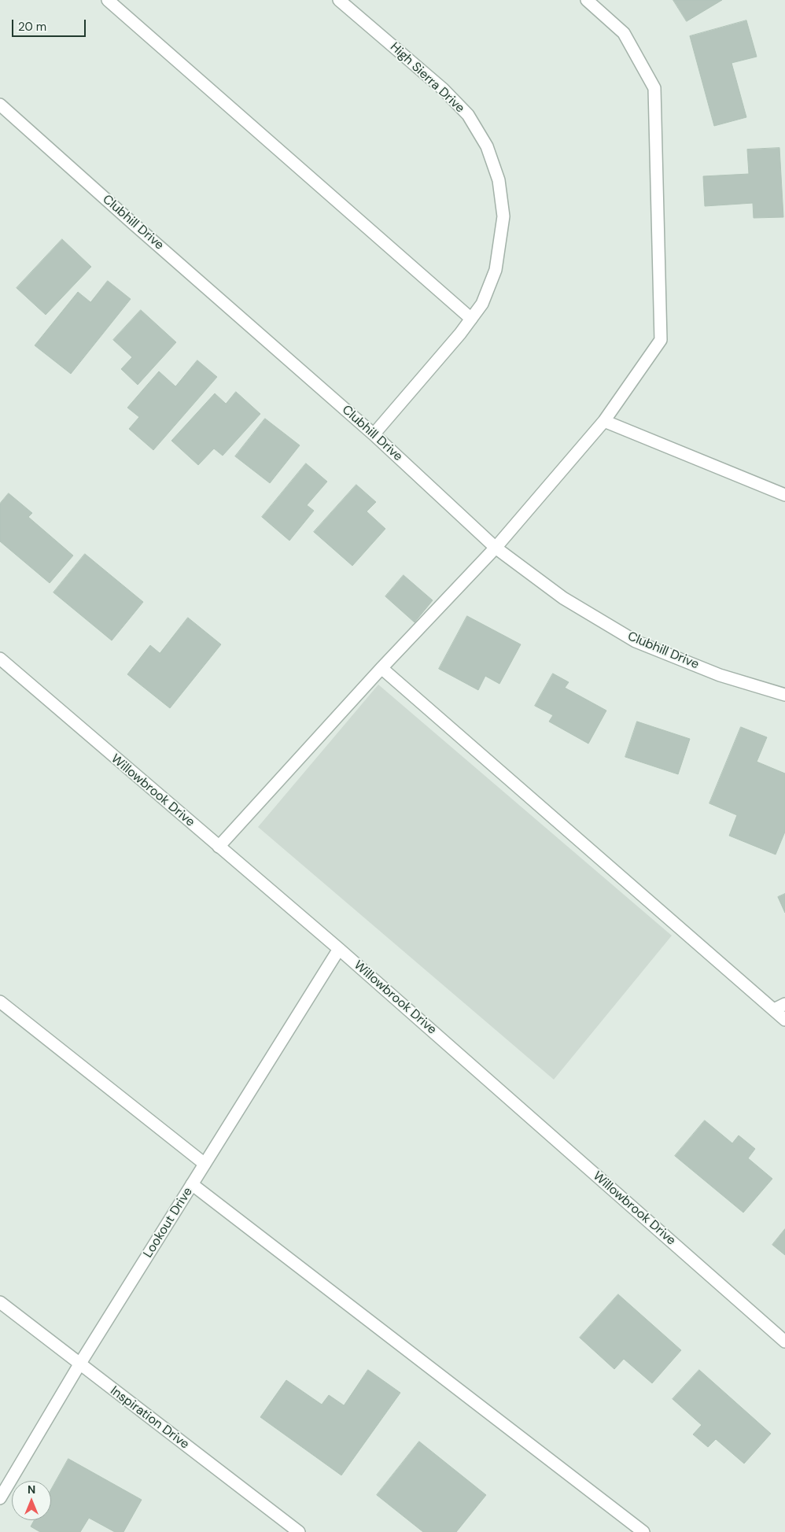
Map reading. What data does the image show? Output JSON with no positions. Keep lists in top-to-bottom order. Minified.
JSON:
{"streets":{"street":["High Sierra Drive","Clubhill Drive","Willowbrook Drive","Lookout Drive","Inspiration Drive"]},"crossings":[["High Sierra Drive","Clubhill Drive"],["Willowbrook Drive","Lookout Drive"],["Lookout Drive","Inspiration Drive"]],"scale_bar":"20 m","north":"top"}
